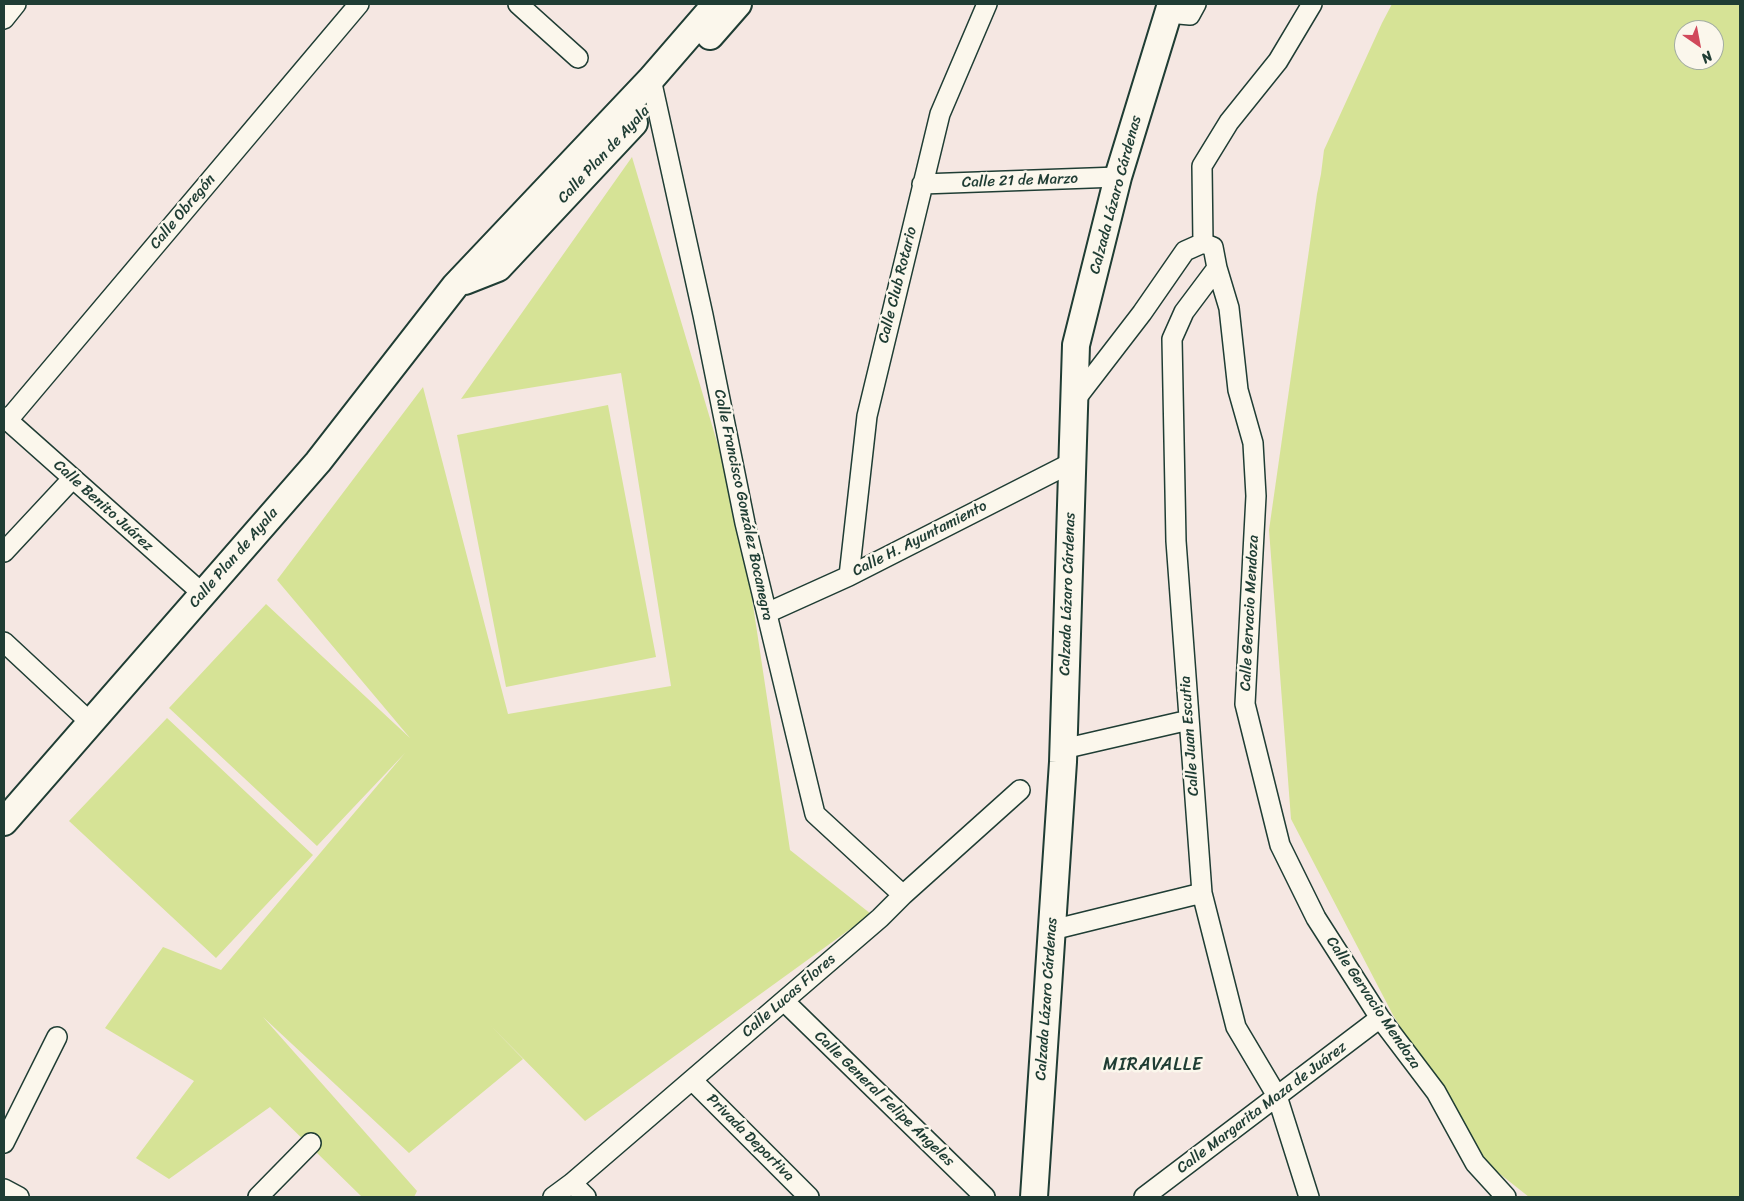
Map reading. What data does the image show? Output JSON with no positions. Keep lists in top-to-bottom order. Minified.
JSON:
{"streets":{"street":["Calle Plan de Ayala","Calle 21 de Marzo","Calzada Lázaro Cárdenas","Calle Obregón","Calle Club Rotario","Calle Francisco González Bocanegra","Calle Benito Juárez","Calle H. Ayuntamiento","Calle Gervacio Mendoza","Calle Juan Escutia","Calle Lucas Flores","Calle General Felipe Ángeles","Calle Margarita Maza de Juárez","Privada Deportiva"]},"crossings":[["Calle Plan de Ayala","Calle Francisco González Bocanegra"],["Calle Plan de Ayala","Calle Benito Juárez"],["Calle 21 de Marzo","Calzada Lázaro Cárdenas"],["Calle 21 de Marzo","Calle Club Rotario"],["Calzada Lázaro Cárdenas","Calle H. Ayuntamiento"],["Calle Obregón","Calle Benito Juárez"],["Calle Club Rotario","Calle H. Ayuntamiento"],["Calle Francisco González Bocanegra","Calle H. Ayuntamiento"],["Calle Francisco González Bocanegra","Calle Lucas Flores"],["Calle Gervacio Mendoza","Calle Juan Escutia"],["Calle Gervacio Mendoza","Calle Margarita Maza de Juárez"],["Calle Juan Escutia","Calle Margarita Maza de Juárez"],["Calle Lucas Flores","Calle General Felipe Ángeles"],["Calle Lucas Flores","Privada Deportiva"]],"districts":["MIRAVALLE"],"north":"bottom right"}
